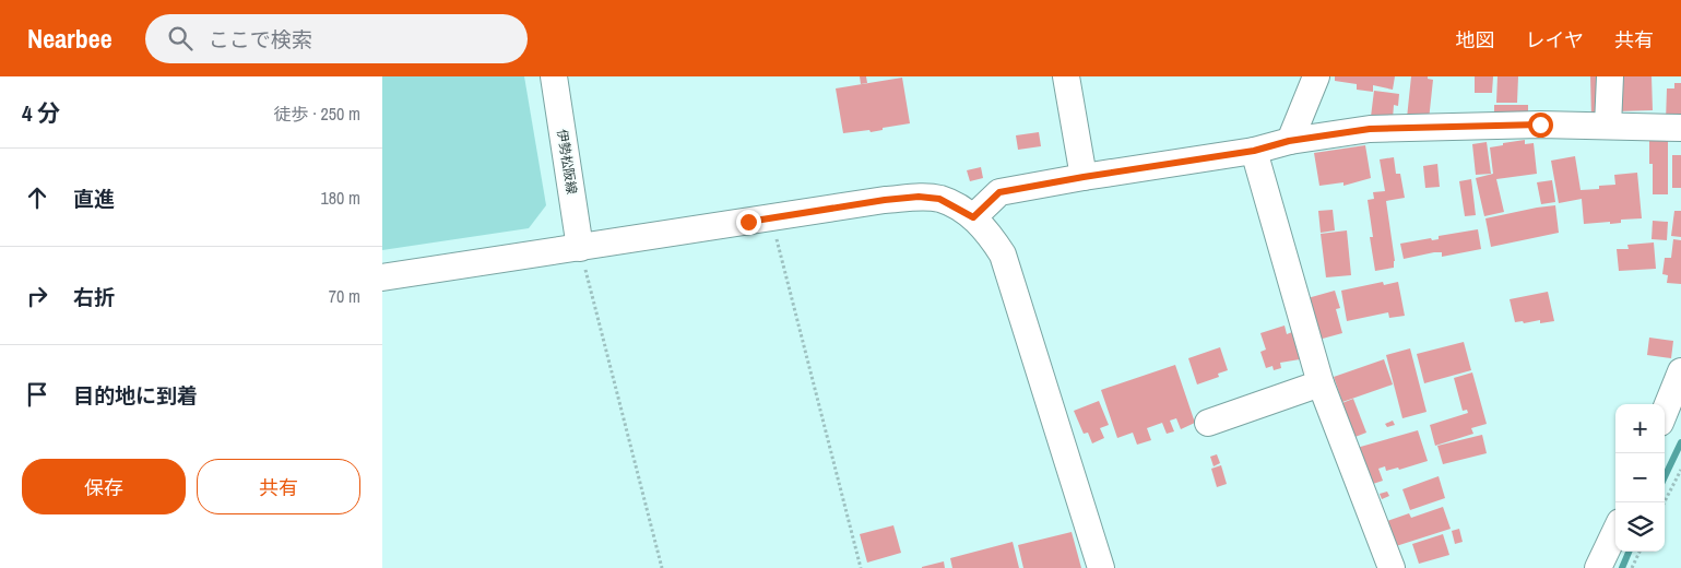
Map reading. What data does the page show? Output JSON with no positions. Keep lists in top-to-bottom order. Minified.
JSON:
{"streets":{"street":["伊勢松阪線"]},"page":{"header":"Nearbee","search":"ここで検索","nav":["地図","レイヤ","共有"],"heading":["4 分","徒歩 · 250 m"],"list":[["直進","180 m"],["右折","70 m"],"目的地に到着"],"map_buttons":["+","−"],"buttons":["保存","共有"]}}
